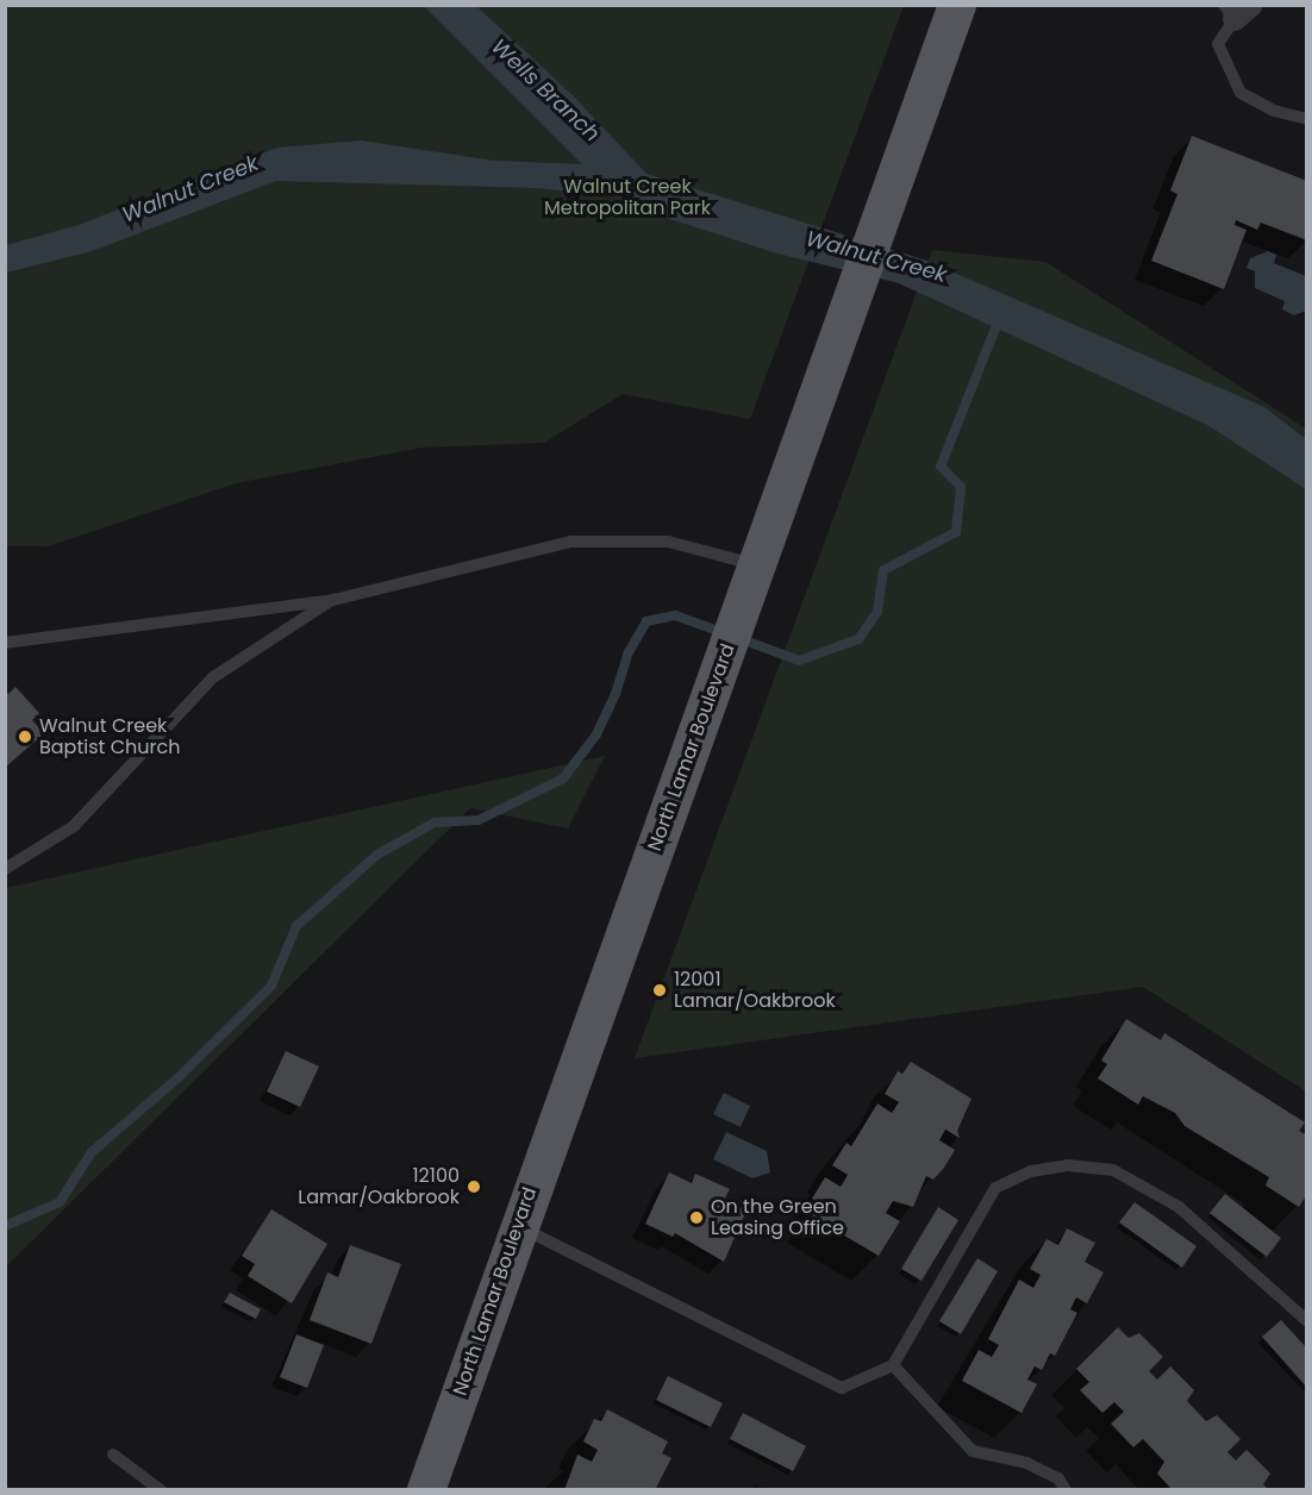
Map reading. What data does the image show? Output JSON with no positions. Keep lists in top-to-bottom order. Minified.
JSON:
{"streets":{"main road":["North Lamar Boulevard"]},"water":["Wells Branch","Walnut Creek"],"parks":["Walnut Creek Metropolitan Park"],"places":["Walnut Creek Baptist Church","12001 Lamar/Oakbrook","12100 Lamar/Oakbrook","On the Green Leasing Office"]}
